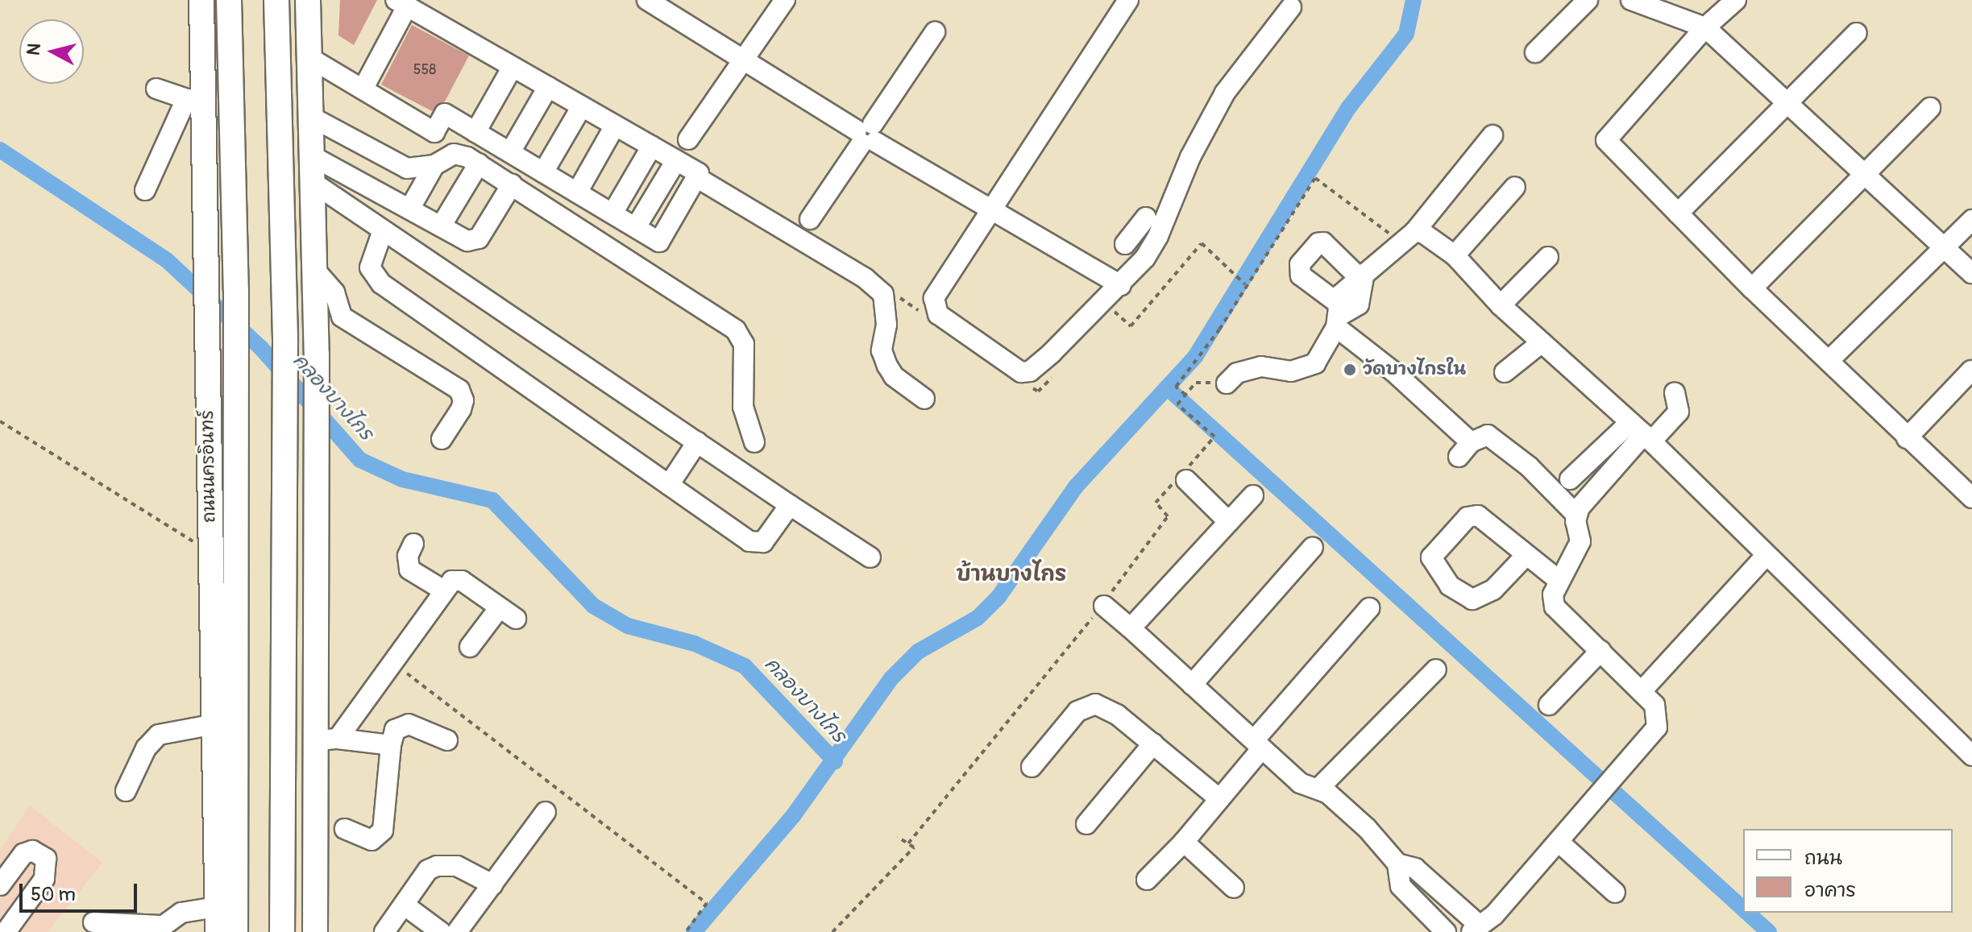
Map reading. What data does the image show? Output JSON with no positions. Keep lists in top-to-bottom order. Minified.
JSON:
{"streets":{"main road":["ถนนนครอินทร์"]},"districts":["บ้านบางไกร"],"water":["คลองบางไกร"],"places":["วัดบางไกรใน"],"house_numbers":["558"],"legend":["ถนน","อาคาร"],"scale_bar":"50 m","north":"left"}
